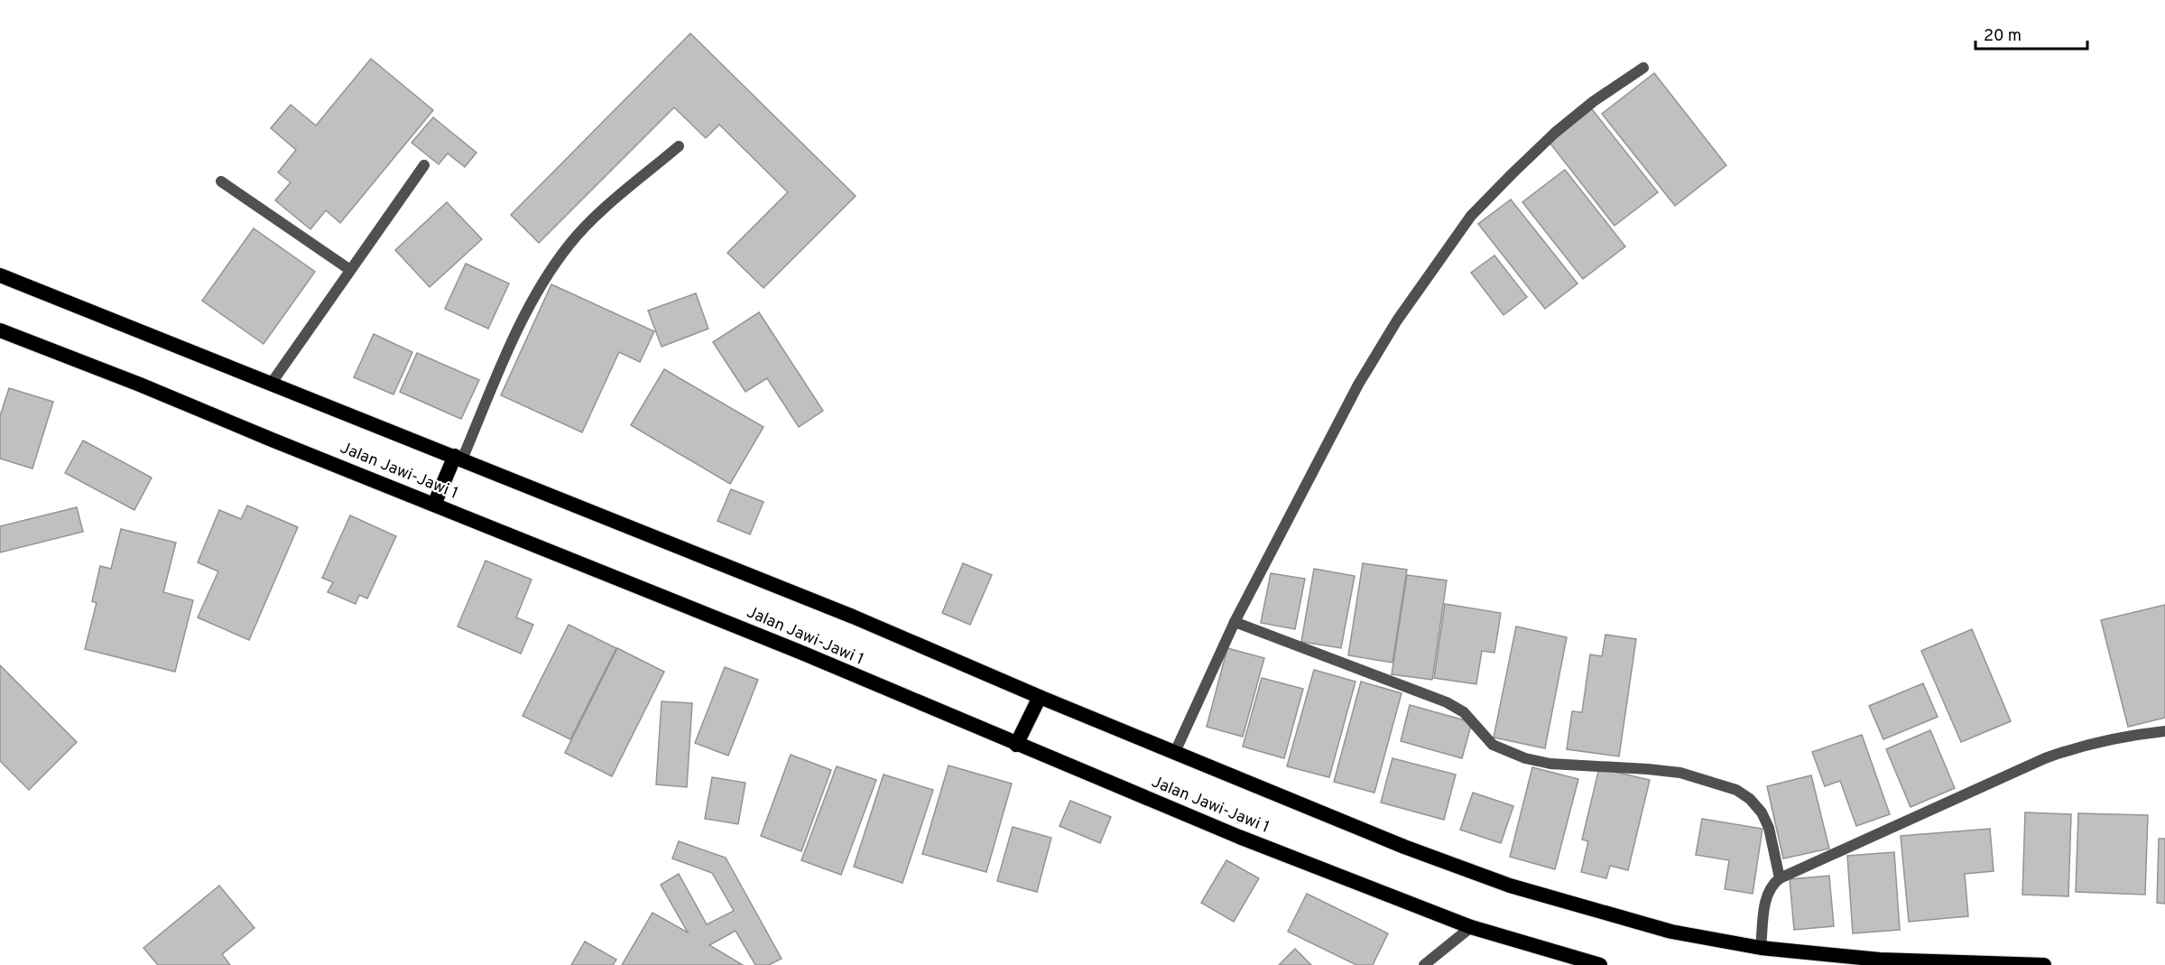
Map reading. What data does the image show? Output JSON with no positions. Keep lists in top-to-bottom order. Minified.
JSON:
{"streets":{"highway":["Jalan Jawi-Jawi 1"]},"scale_bar":"20 m"}
